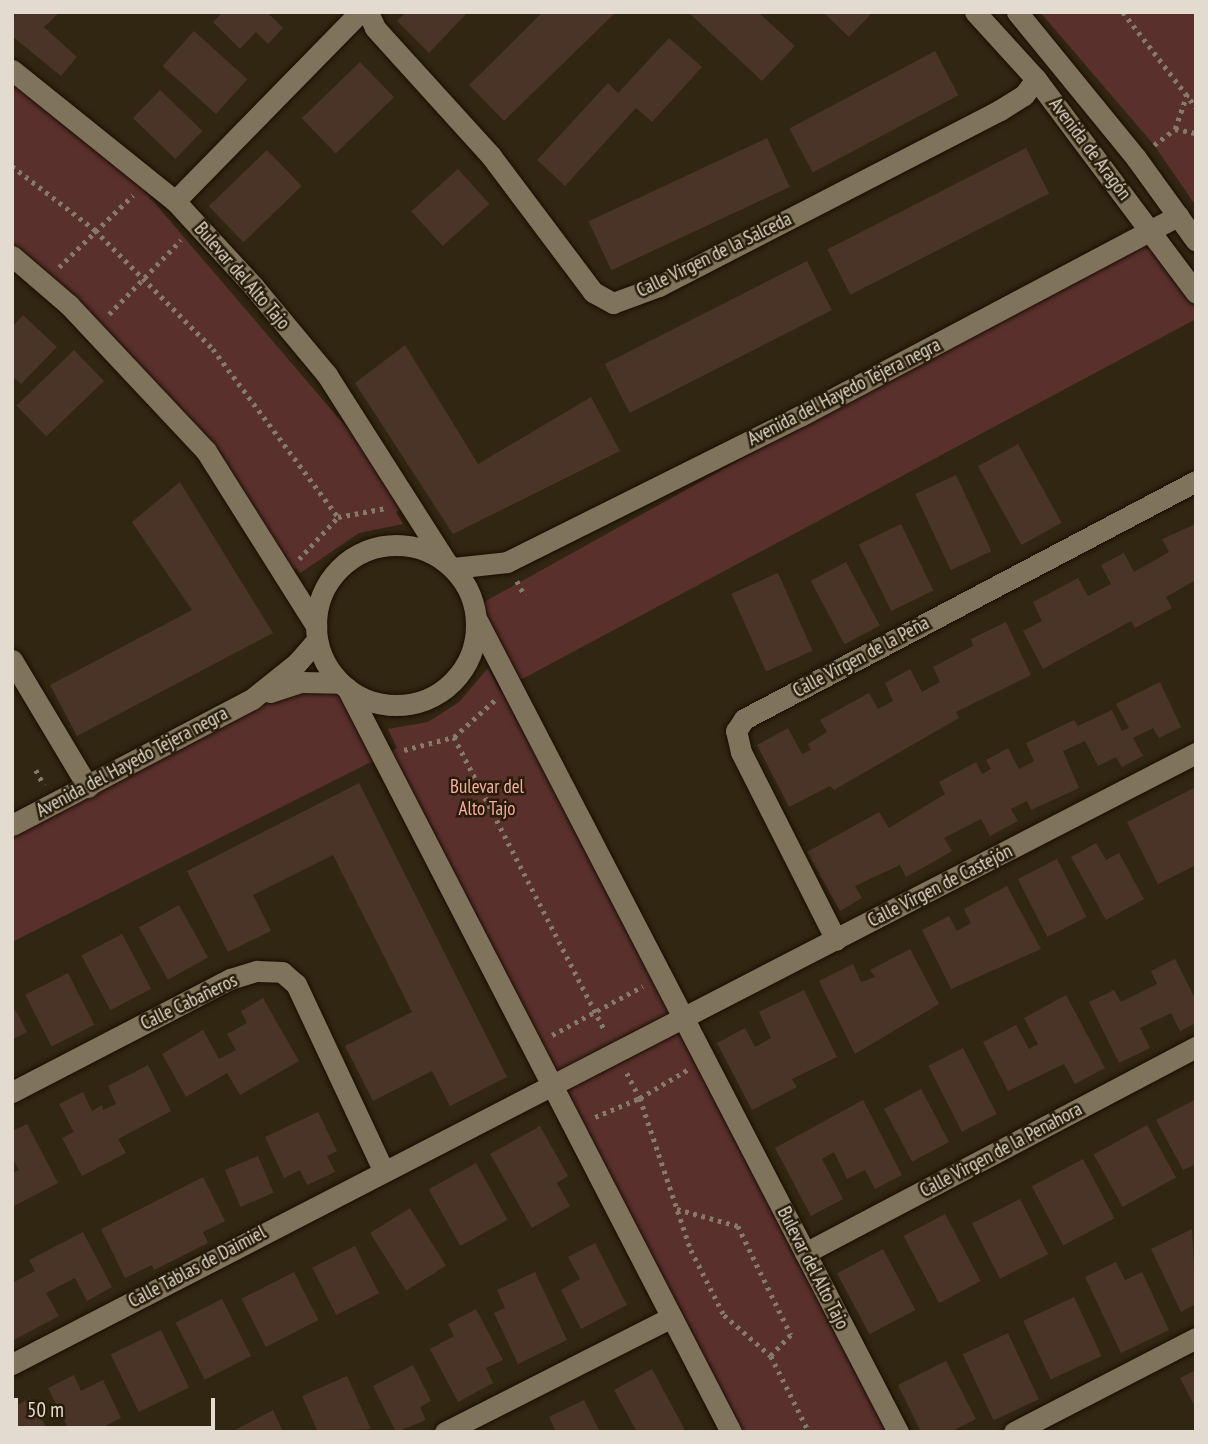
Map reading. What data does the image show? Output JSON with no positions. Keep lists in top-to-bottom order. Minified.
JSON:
{"streets":{"street":["Avenida de Aragón","Calle Virgen de la Salceda","Bulevar del Alto Tajo","Avenida del Hayedo Tejera negra","Calle Virgen de la Peña","Calle Virgen de Castejón","Calle Cabañeros","Calle Virgen de la Penahora","Calle Tablas de Daimiel"]},"crossings":[["Avenida de Aragón","Calle Virgen de la Salceda"],["Avenida de Aragón","Avenida del Hayedo Tejera negra"],["Bulevar del Alto Tajo","Avenida del Hayedo Tejera negra"],["Bulevar del Alto Tajo","Calle Virgen de Castejón"],["Bulevar del Alto Tajo","Calle Virgen de la Penahora"],["Calle Virgen de la Peña","Calle Virgen de Castejón"],["Calle Virgen de Castejón","Calle Tablas de Daimiel"],["Calle Cabañeros","Calle Tablas de Daimiel"]],"parks":["Bulevar del Alto Tajo"],"scale_bar":"50 m"}
